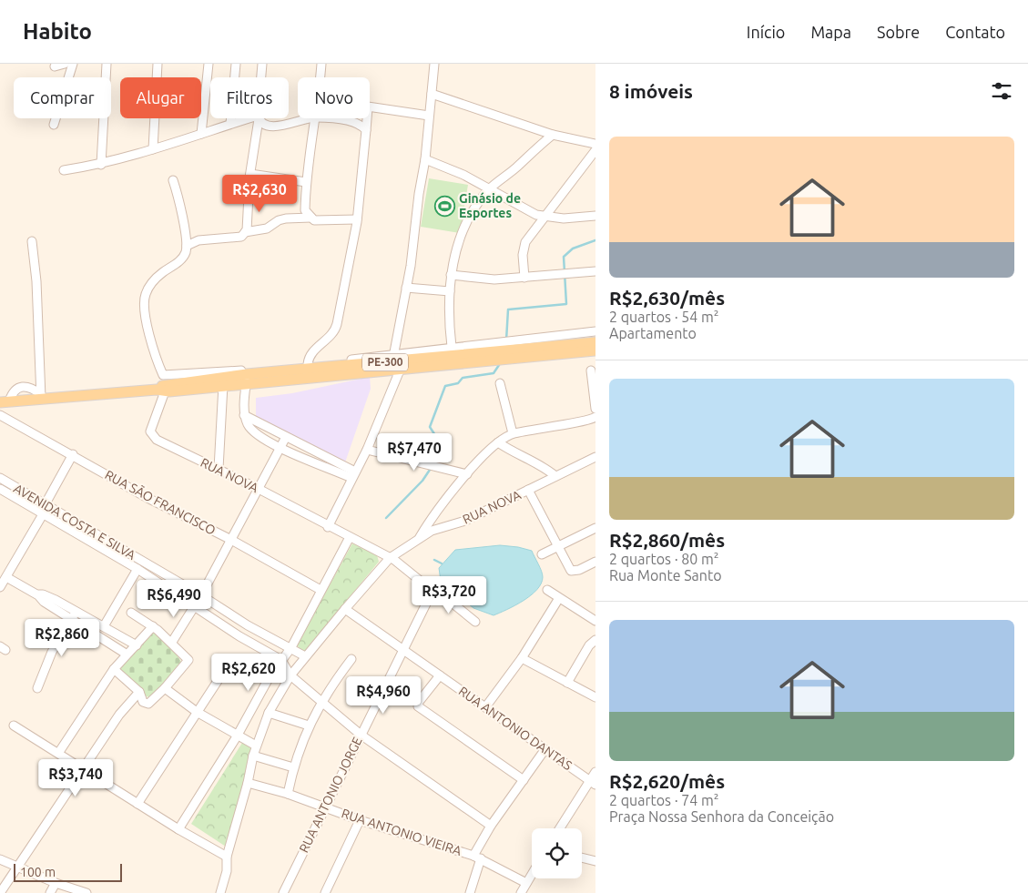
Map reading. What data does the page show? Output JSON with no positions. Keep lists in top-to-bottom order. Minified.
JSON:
{"streets":{"main road":["PE-300"],"street":["RUA NOVA","RUA SÃO FRANCISCO","AVENIDA COSTA E SILVA","RUA ANTONIO DANTAS","RUA ANTONIO JORGE","RUA ANTONIO VIEIRA"]},"crossings":[["PE-300","RUA NOVA"],["RUA NOVA","AVENIDA COSTA E SILVA"],["RUA NOVA","RUA ANTONIO DANTAS"],["RUA NOVA","RUA ANTONIO VIEIRA"],["RUA ANTONIO DANTAS","RUA ANTONIO JORGE"],["RUA ANTONIO JORGE","RUA ANTONIO VIEIRA"]],"places":{"sports":["Ginásio de Esportes"]},"scale_bar":"100 m","page":{"header":"Habito","nav":["Início","Mapa","Sobre","Contato"],"heading":"8 imóveis","chip":["Comprar","Alugar","Filtros","Novo"],"list":[{"name":"R$2,630/mês","note":"2 quartos · 54 m² · Apartamento"},{"name":"R$2,860/mês","note":"2 quartos · 80 m² · Rua Monte Santo"},{"name":"R$2,620/mês","note":"2 quartos · 74 m² · Praça Nossa Senhora da Conceição"}],"price":["R$2,630","R$7,470","R$3,720","R$6,490","R$2,860","R$2,620","R$4,960","R$3,740"],"scale":"100 m"}}
